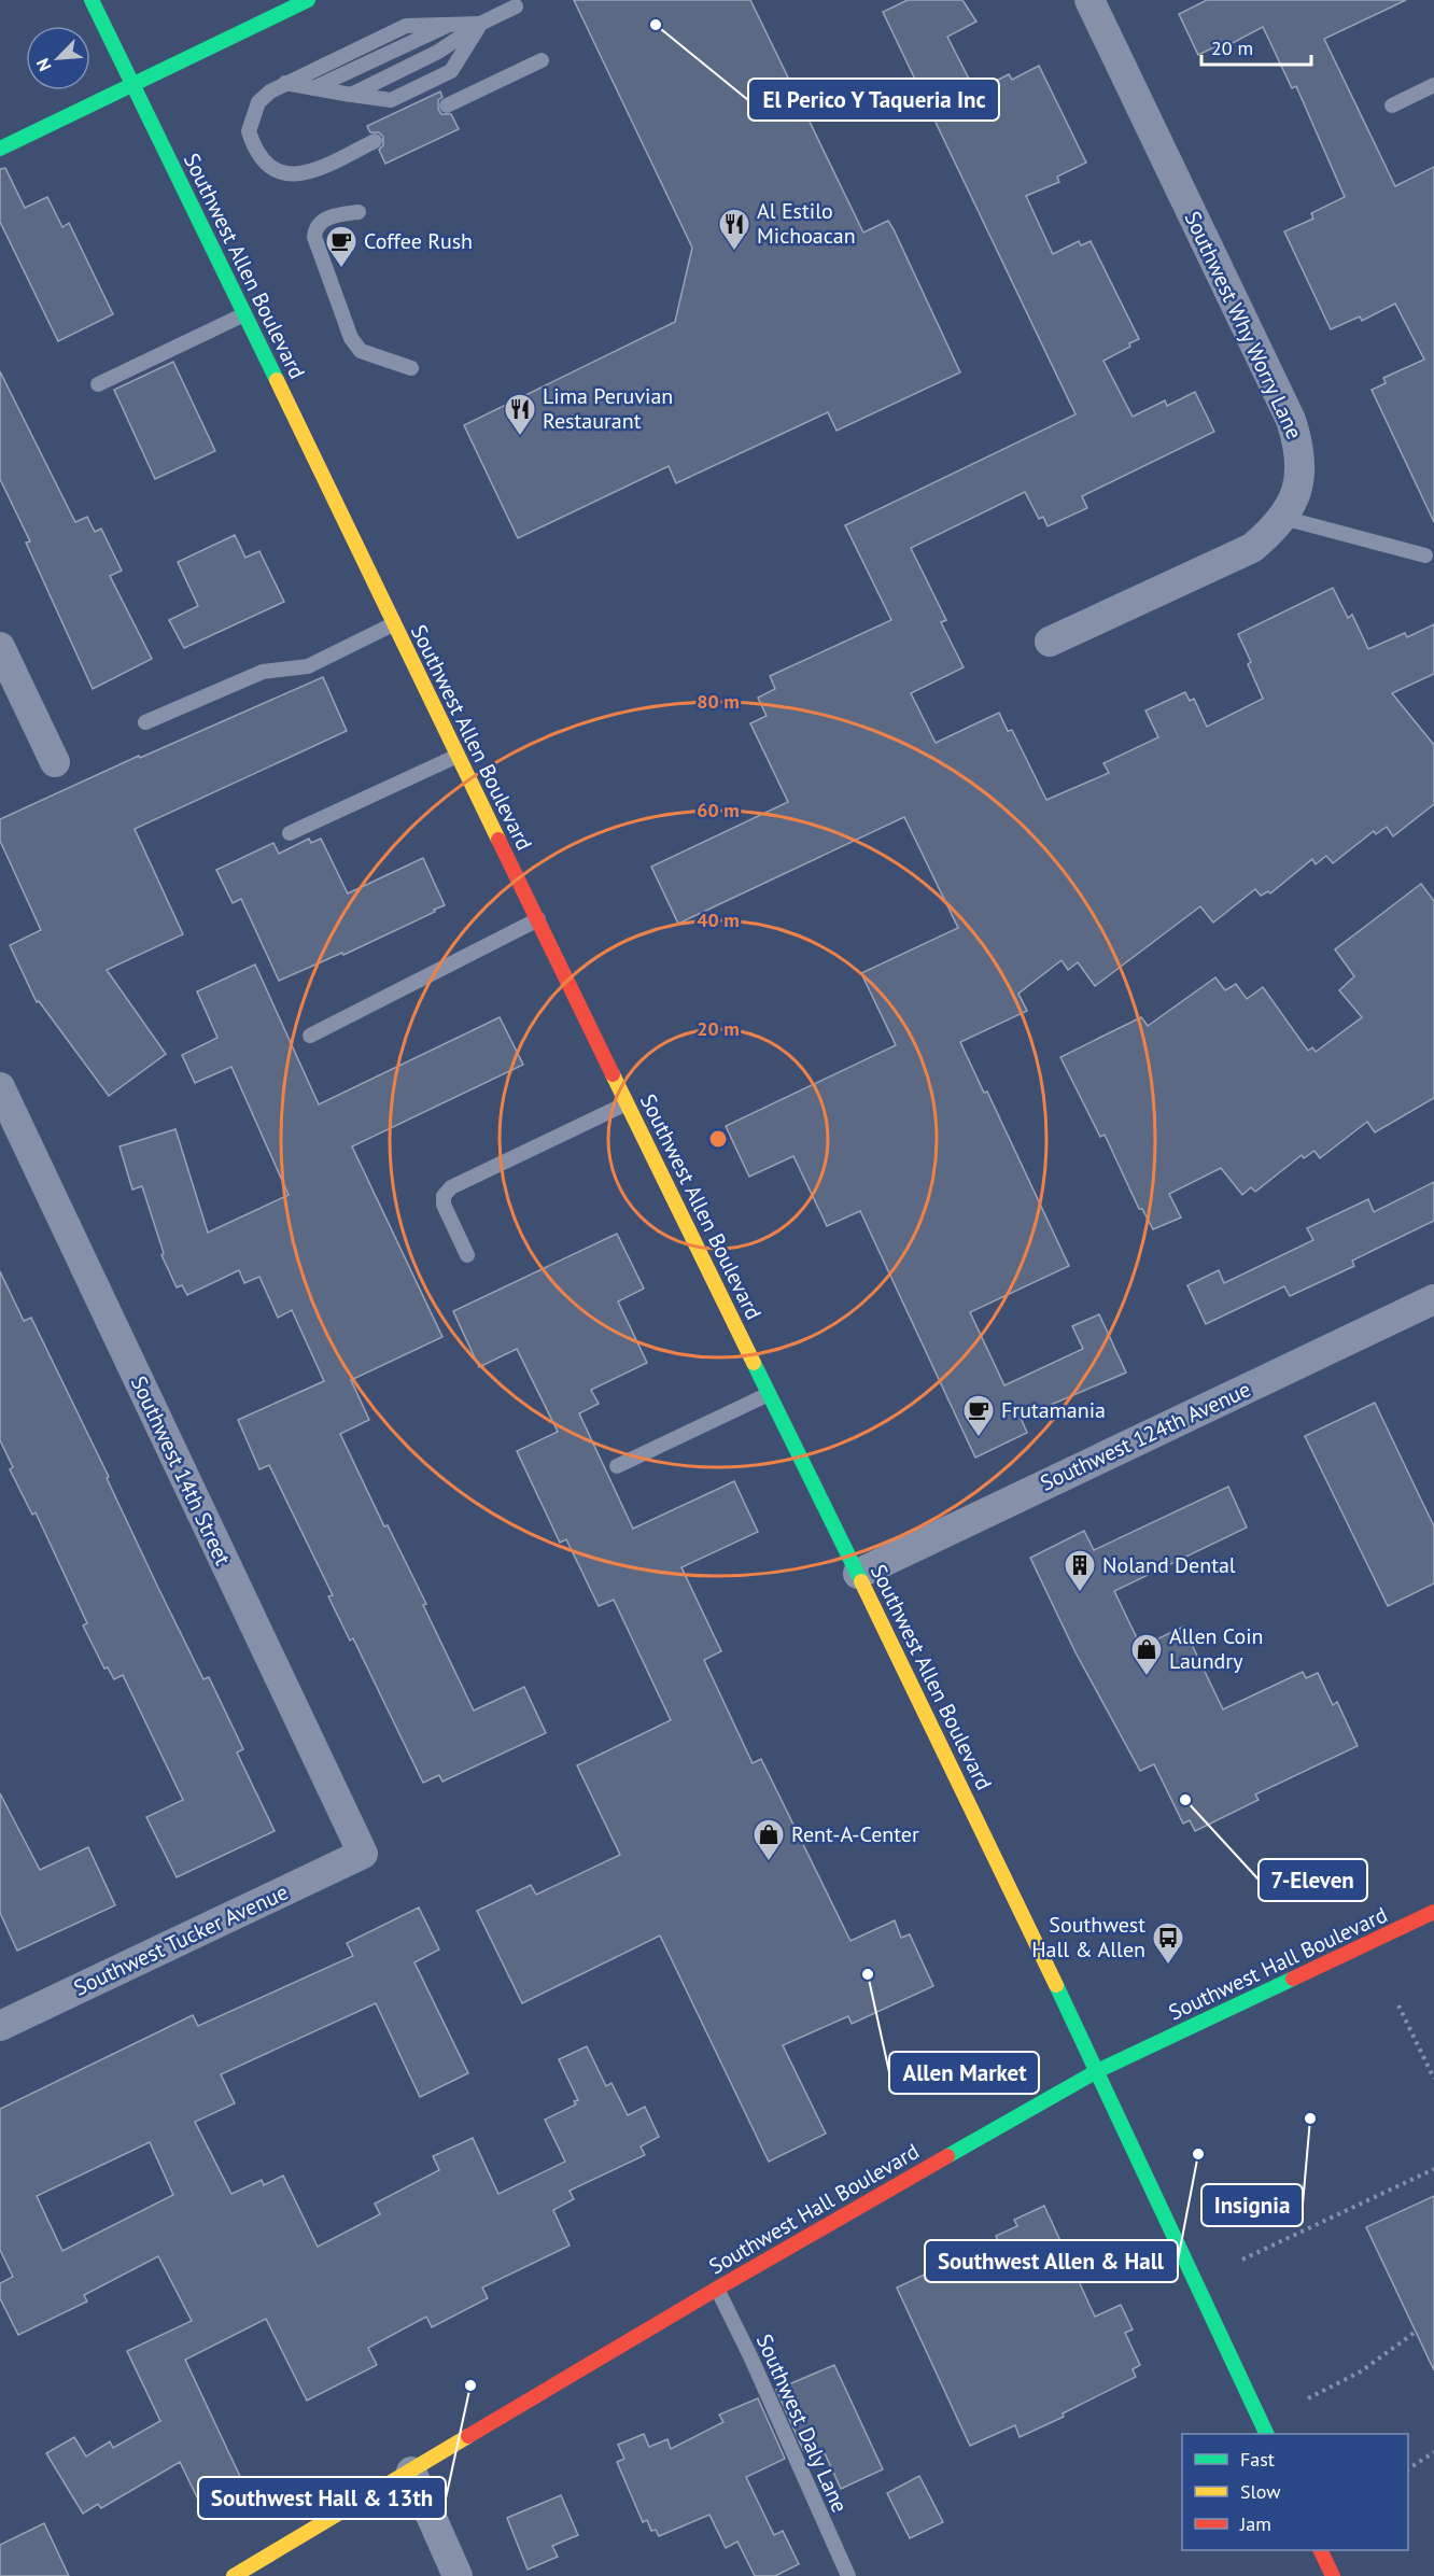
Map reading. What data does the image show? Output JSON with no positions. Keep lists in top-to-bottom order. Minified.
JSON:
{"streets":{"main road":["Southwest Allen Boulevard","Southwest Hall Boulevard"],"street":["Southwest Why Worry Lane","Southwest 124th Avenue","Southwest 14th Street","Southwest Tucker Avenue"],"lane":["Southwest Daly Lane"]},"crossings":[["Southwest Allen Boulevard","Southwest 124th Avenue"],["Southwest Allen Boulevard","Southwest Hall Boulevard"],["Southwest 14th Street","Southwest Tucker Avenue"],["Southwest Hall Boulevard","Southwest Daly Lane"]],"places":{"other":["El Perico Y Taqueria Inc","7-Eleven","Allen Market","Insignia","Southwest Allen & Hall","Southwest Hall & 13th"],"restaurant":["Al Estilo Michoacan","Lima Peruvian Restaurant"],"cafe":["Coffee Rush","Frutamania"],"building":["Noland Dental"],"shop":["Allen Coin Laundry","Rent-A-Center"],"bus stop":["Southwest Hall & Allen"]},"legend":["Fast","Slow","Jam"],"scale_bar":"20 m","north":"bottom left","rings":["80 m","60 m","40 m","20 m"]}
